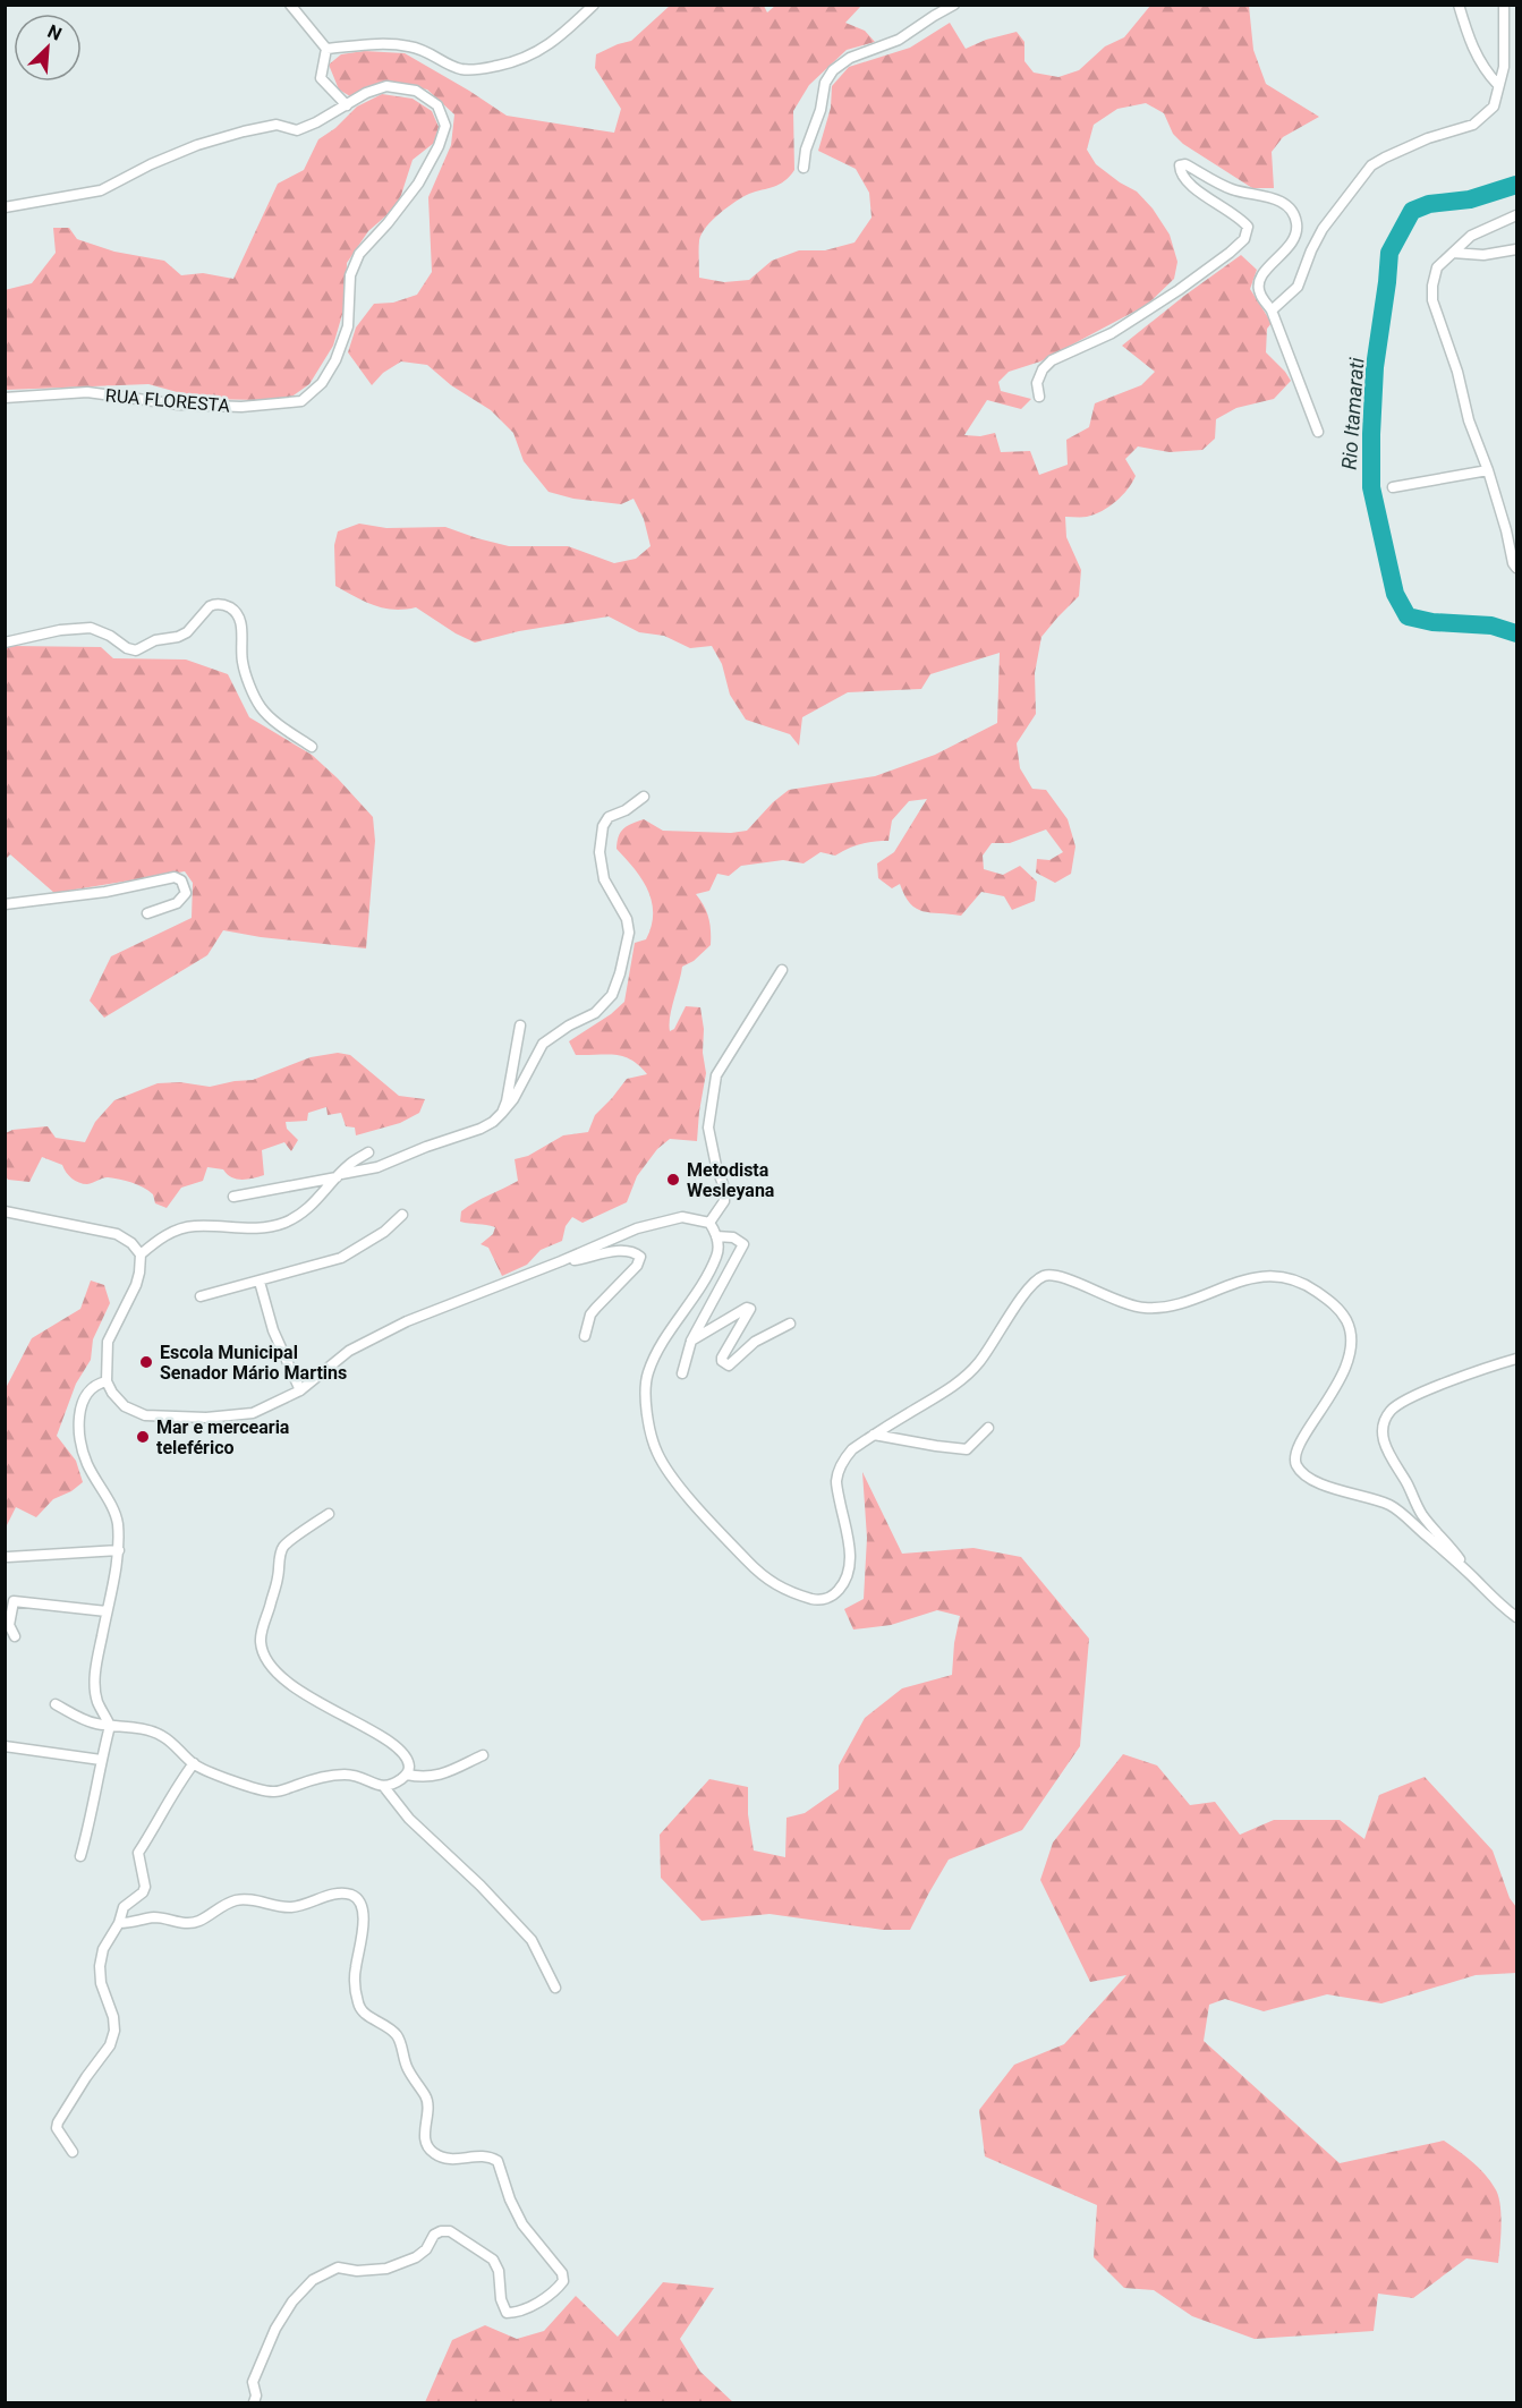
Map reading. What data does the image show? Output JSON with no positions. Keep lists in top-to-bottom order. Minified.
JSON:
{"streets":{"street":["RUA FLORESTA"]},"water":["Rio Itamarati"],"places":["Metodista Wesleyana","Escola Municipal Senador Mário Martins","Mar e mercearia teleférico"],"north":"top right"}
